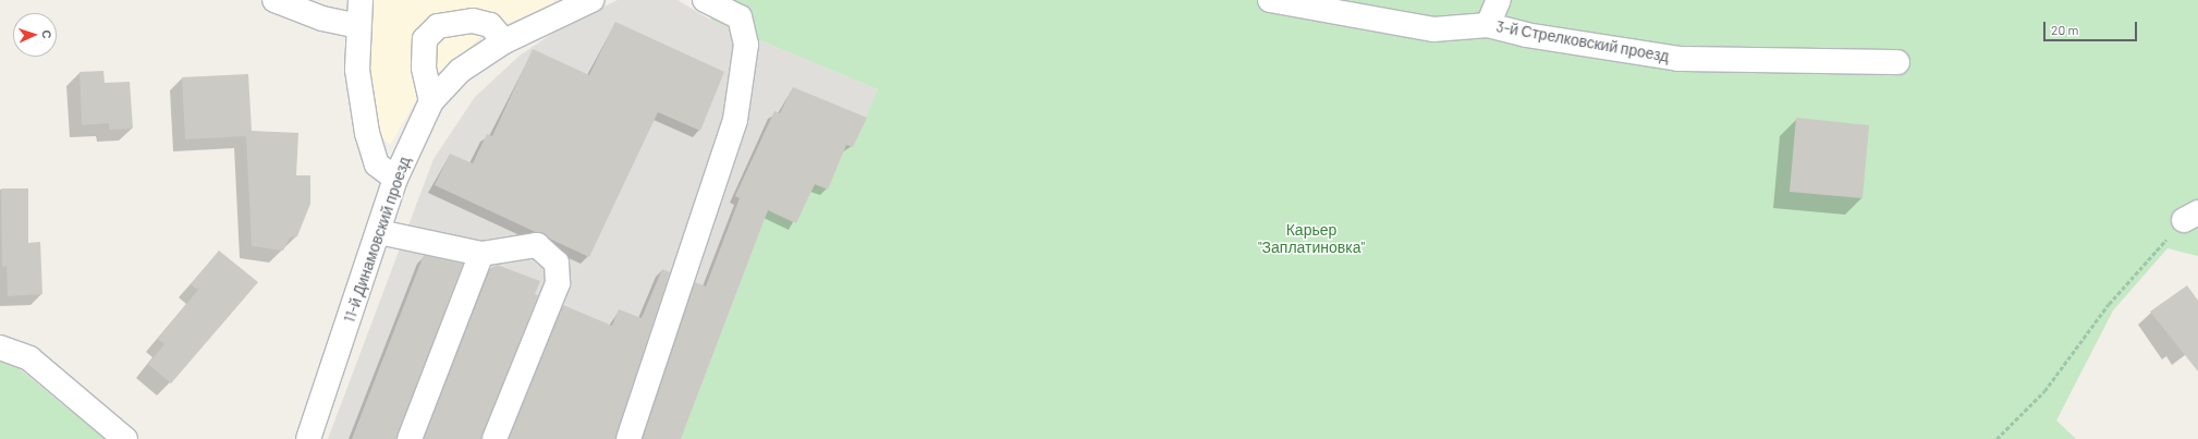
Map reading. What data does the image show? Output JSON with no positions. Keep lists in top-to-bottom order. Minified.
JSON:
{"streets":{"street":["3-й Стрелковский проезд","11-й Динамовский проезд"]},"parks":["Карьер \"Заплатиновка\""],"scale_bar":"20 m","north":"right"}
